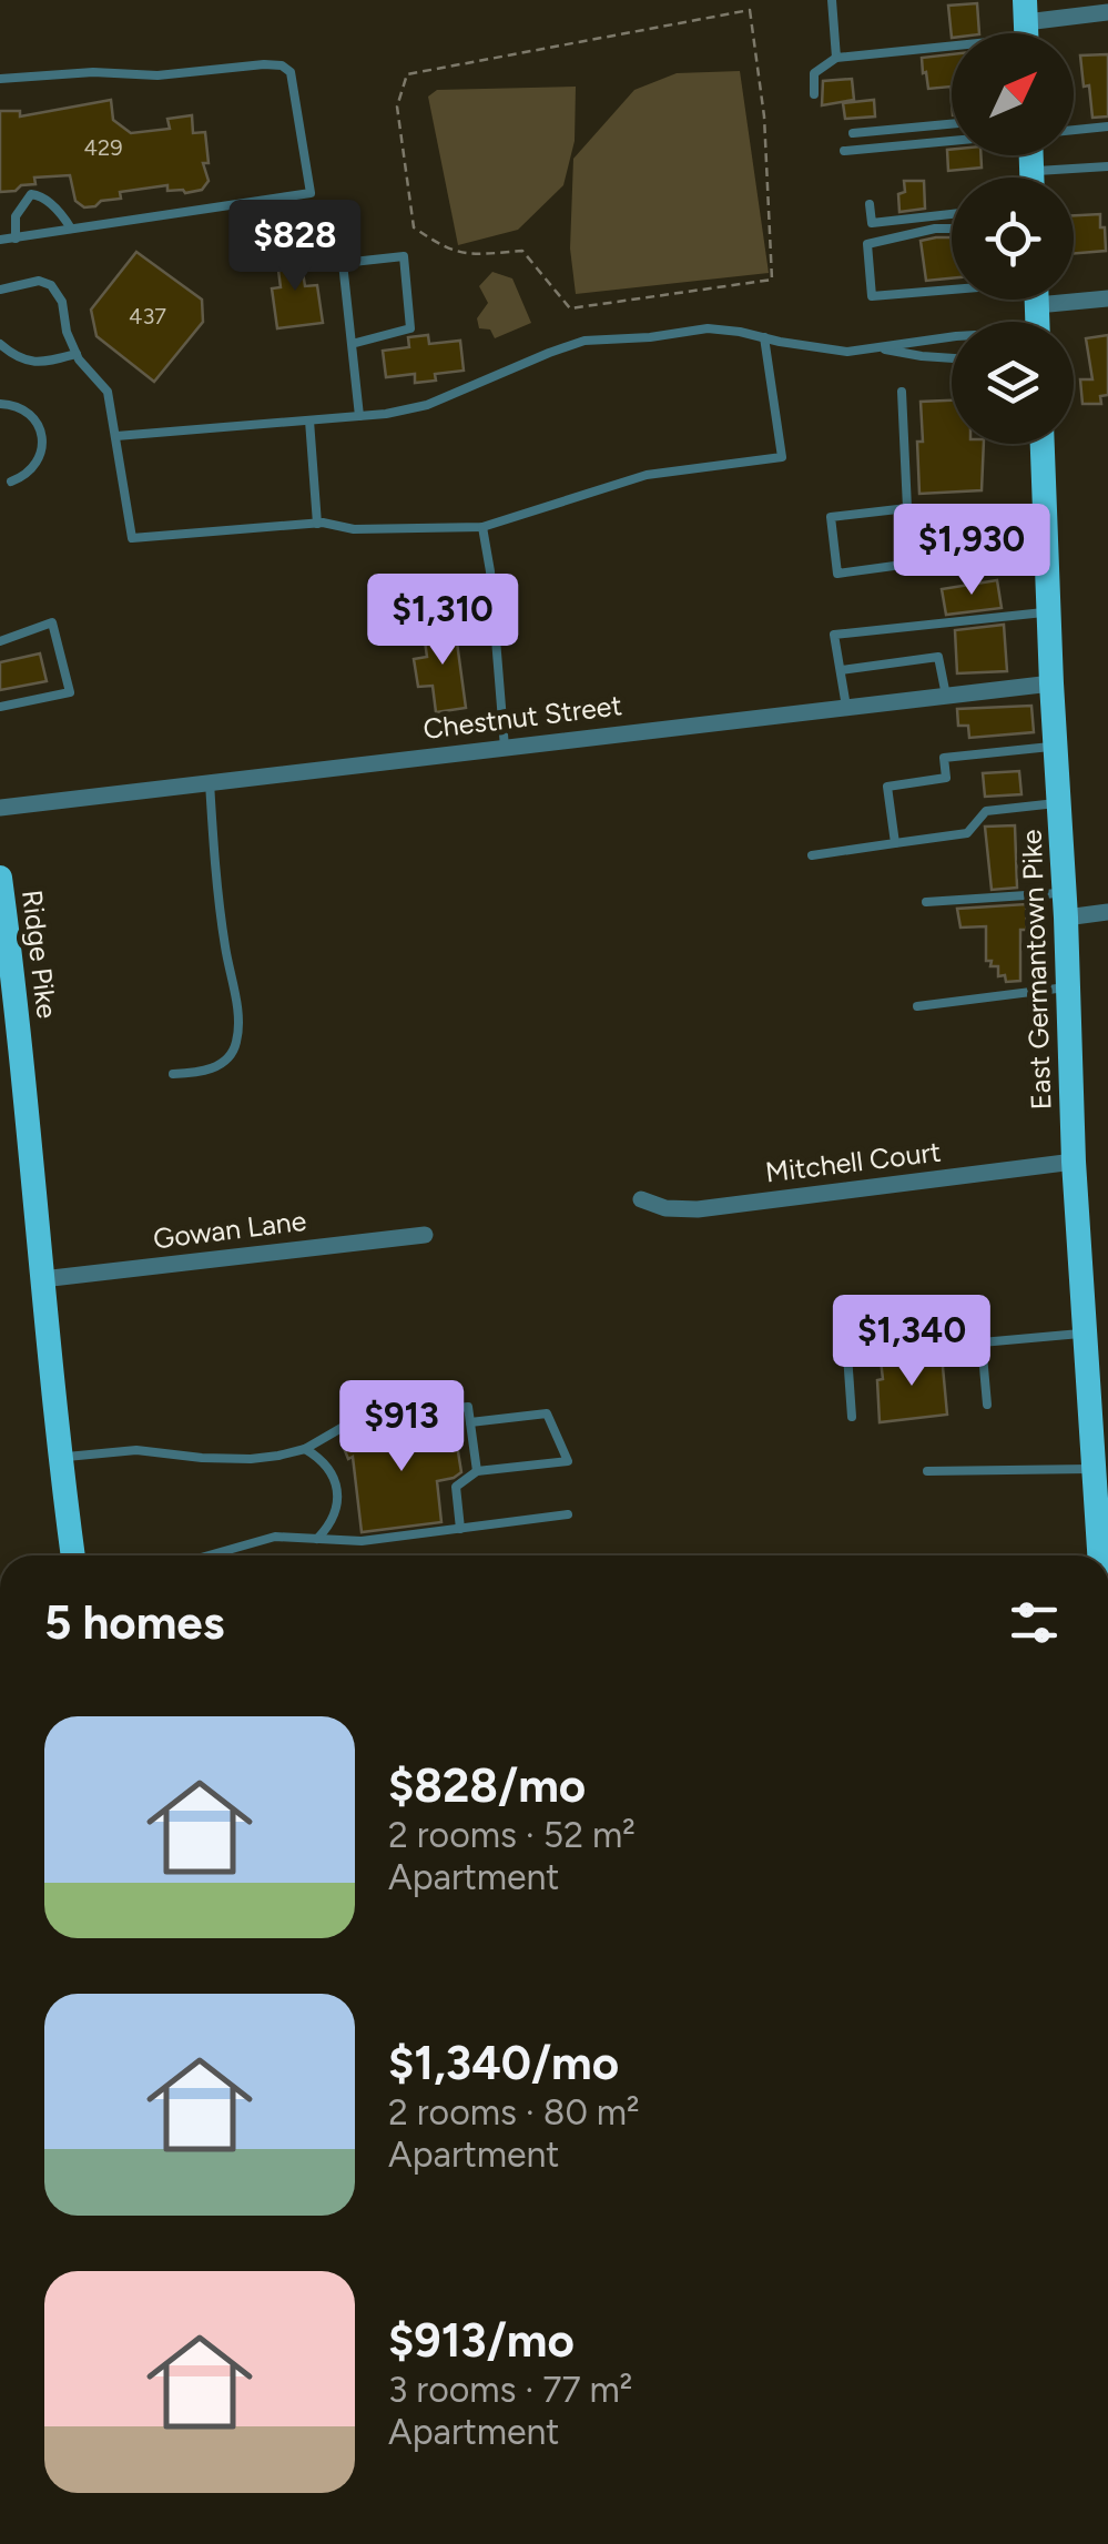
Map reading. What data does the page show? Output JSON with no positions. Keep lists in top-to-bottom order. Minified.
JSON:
{"streets":{"main road":["Ridge Pike","East Germantown Pike"],"street":["Chestnut Street","Mitchell Court","Gowan Lane"]},"crossings":[["Chestnut Street","East Germantown Pike"],["Ridge Pike","Gowan Lane"],["East Germantown Pike","Mitchell Court"]],"house_numbers":["429","437"],"north":"top right","page":{"price":["$828","$1,930","$1,310","$1,340","$913"],"heading":"5 homes","list":[{"name":"$828/mo","note":"2 rooms · 52 m² · Apartment"},{"name":"$1,340/mo","note":"2 rooms · 80 m² · Apartment"},{"name":"$913/mo","note":"3 rooms · 77 m² · Apartment"}]}}
